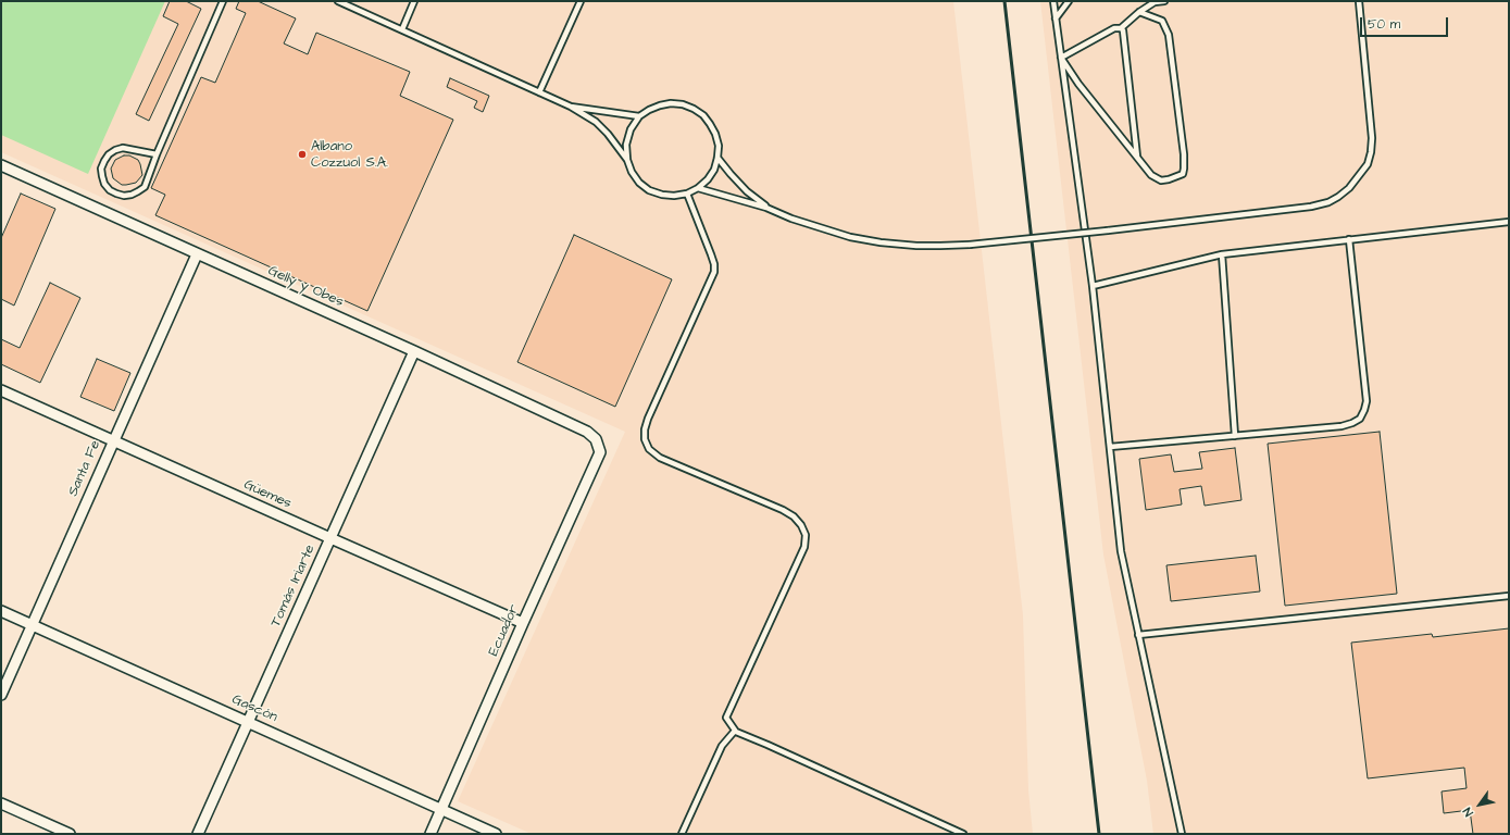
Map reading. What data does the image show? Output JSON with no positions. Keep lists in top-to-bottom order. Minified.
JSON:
{"streets":{"street":["Gelly y Obes","Santa Fe","Güemes","Tomás Iriarte","Ecuador","Gascón"]},"crossings":[["Gelly y Obes","Santa Fe"],["Gelly y Obes","Tomás Iriarte"],["Gelly y Obes","Ecuador"],["Santa Fe","Güemes"],["Santa Fe","Gascón"],["Güemes","Tomás Iriarte"],["Güemes","Ecuador"],["Tomás Iriarte","Gascón"],["Ecuador","Gascón"]],"places":["Albano Cozzuol S.A."],"scale_bar":"50 m","north":"bottom left"}
